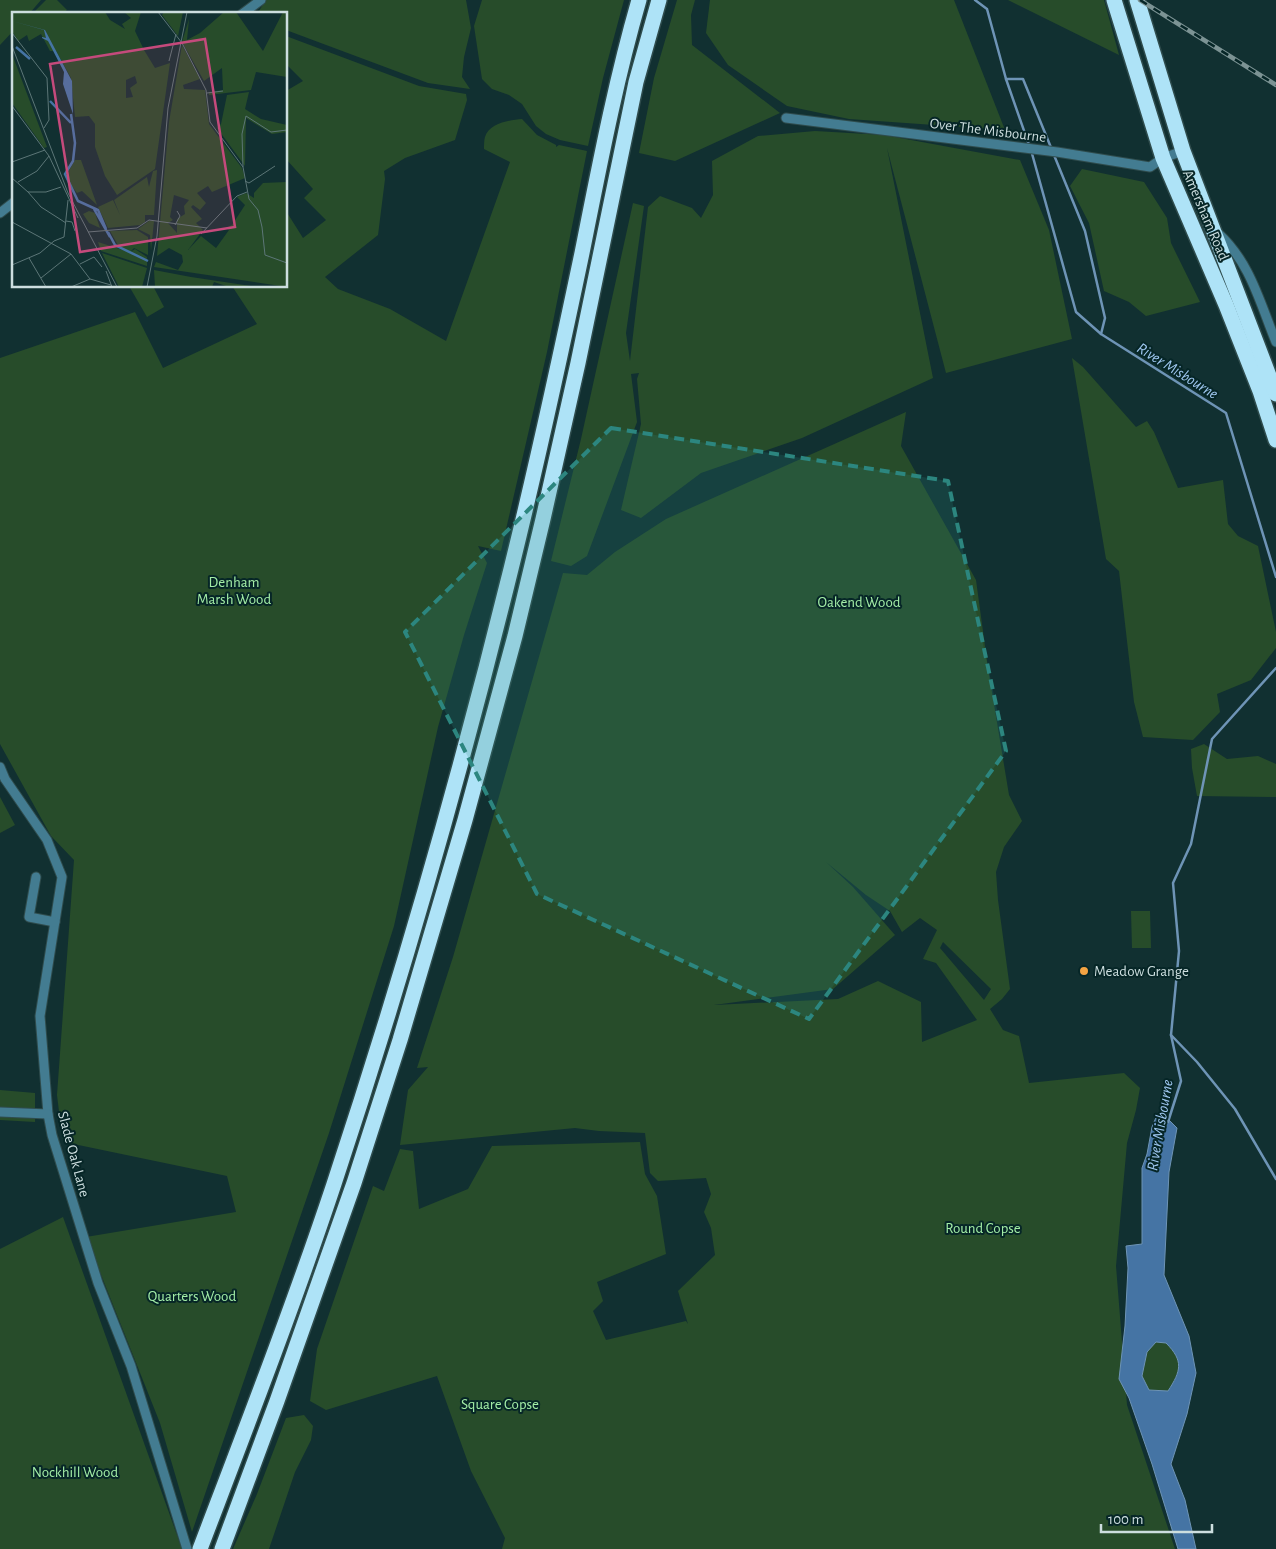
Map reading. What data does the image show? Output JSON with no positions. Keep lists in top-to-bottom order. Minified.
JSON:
{"streets":{"highway":["Amersham Road"],"street":["Over The Misbourne","Slade Oak Lane"]},"crossings":[["Over The Misbourne","Amersham Road"]],"water":["River Misbourne"],"parks":["Denham Marsh Wood","Oakend Wood","Round Copse","Quarters Wood","Square Copse","Nockhill Wood"],"places":["Meadow Grange"],"scale_bar":"100 m"}
